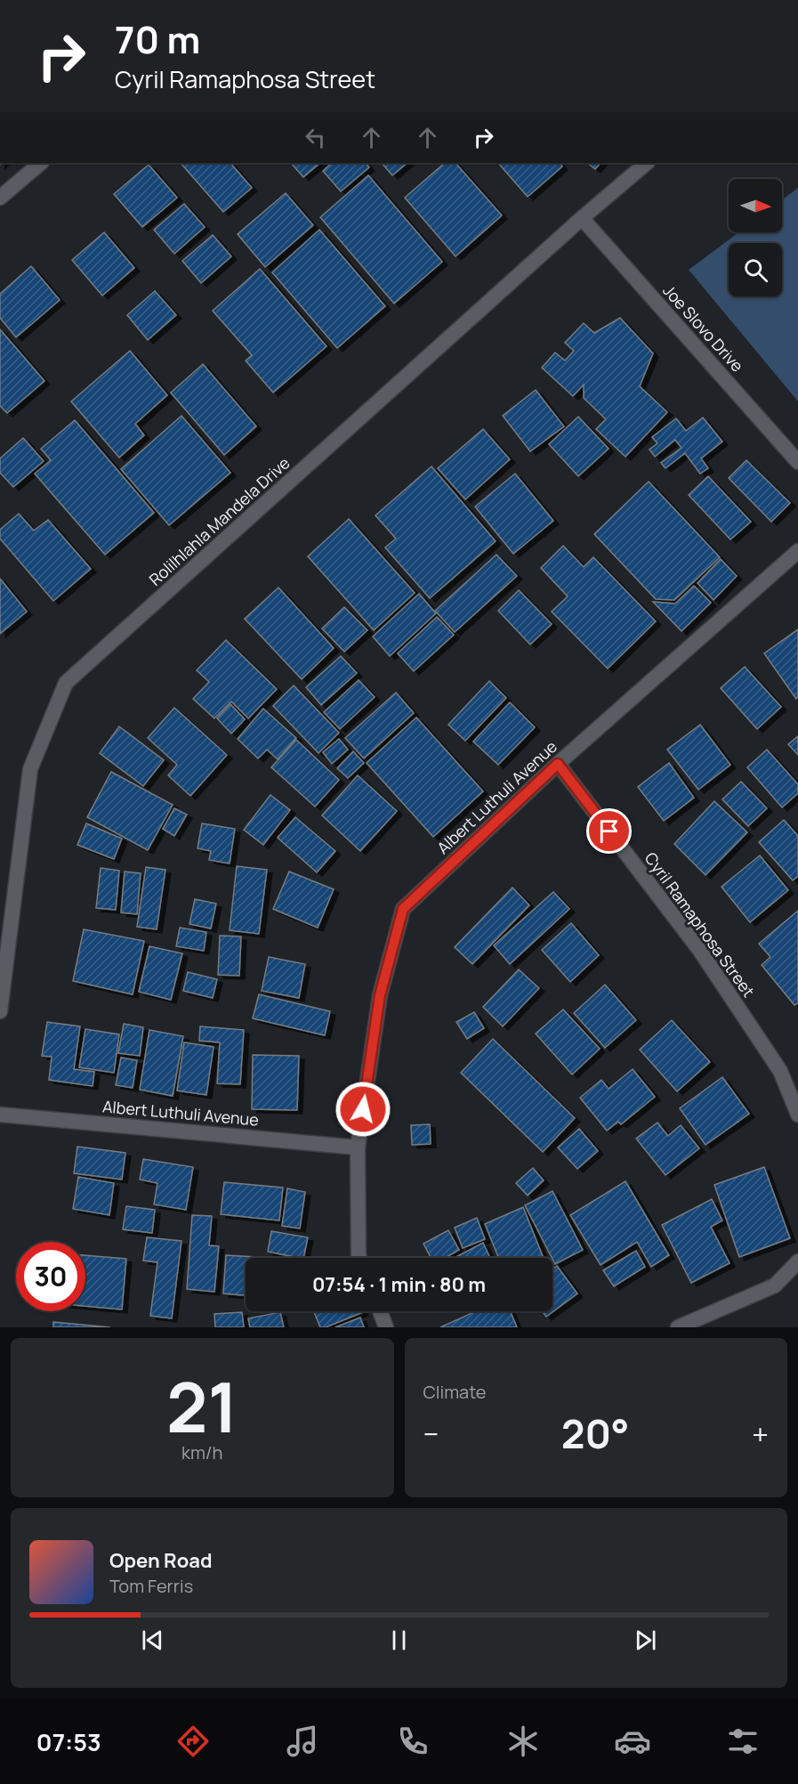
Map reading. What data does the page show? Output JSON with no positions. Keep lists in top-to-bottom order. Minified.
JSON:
{"streets":{"street":["Joe Slovo Drive","Rolilhlahla Mandela Drive","Albert Luthuli Avenue","Cyril Ramaphosa Street"]},"crossings":[["Joe Slovo Drive","Rolilhlahla Mandela Drive"],["Albert Luthuli Avenue","Cyril Ramaphosa Street"]],"north":"right","page":{"turn":["70 m","Cyril Ramaphosa Street"],"limit":"30","trip":"07:54 · 1 min · 80 m","tile":[["21","km/h"],"Climate"],"heat":["−","20°","+"],"song":["Open Road","Tom Ferris"],"tabs":"07:53"}}
